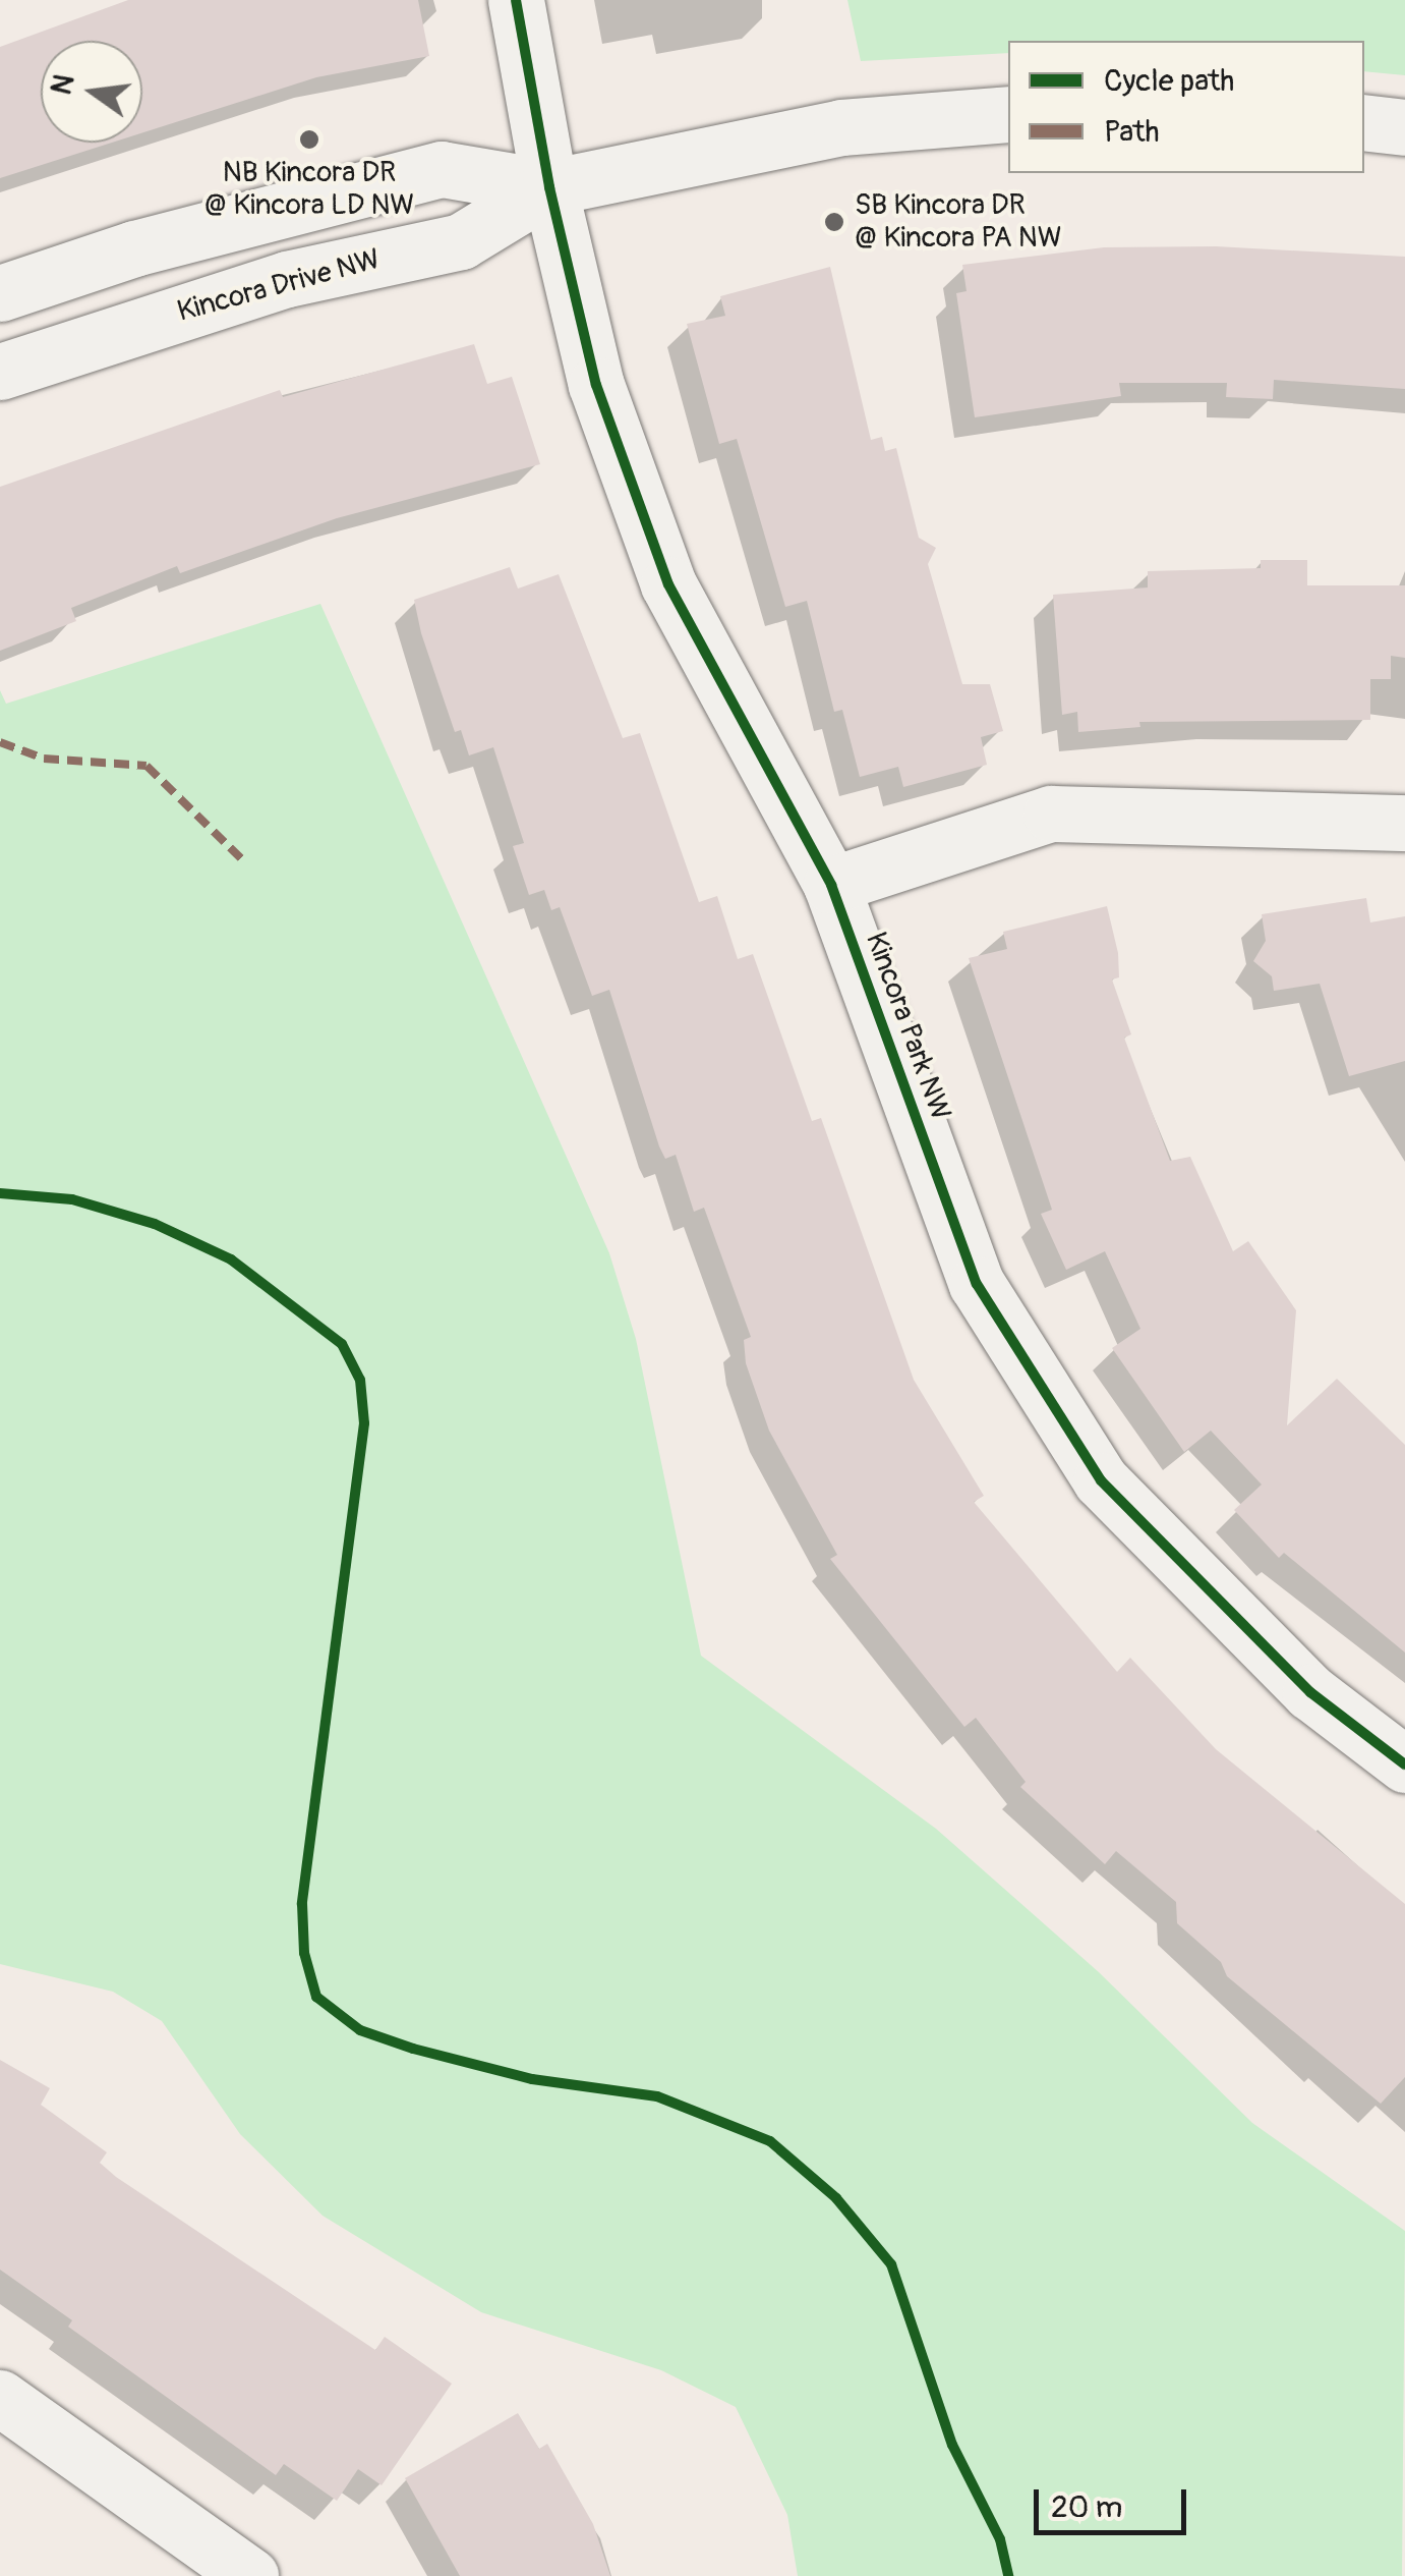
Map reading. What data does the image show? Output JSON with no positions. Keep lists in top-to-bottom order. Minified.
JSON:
{"streets":{"street":["Kincora Drive NW","Kincora Park NW"]},"crossings":[["Kincora Drive NW","Kincora Park NW"]],"places":["NB Kincora DR @ Kincora LD NW","SB Kincora DR @ Kincora PA NW"],"legend":["Cycle path","Path"],"scale_bar":"20 m","north":"left"}
